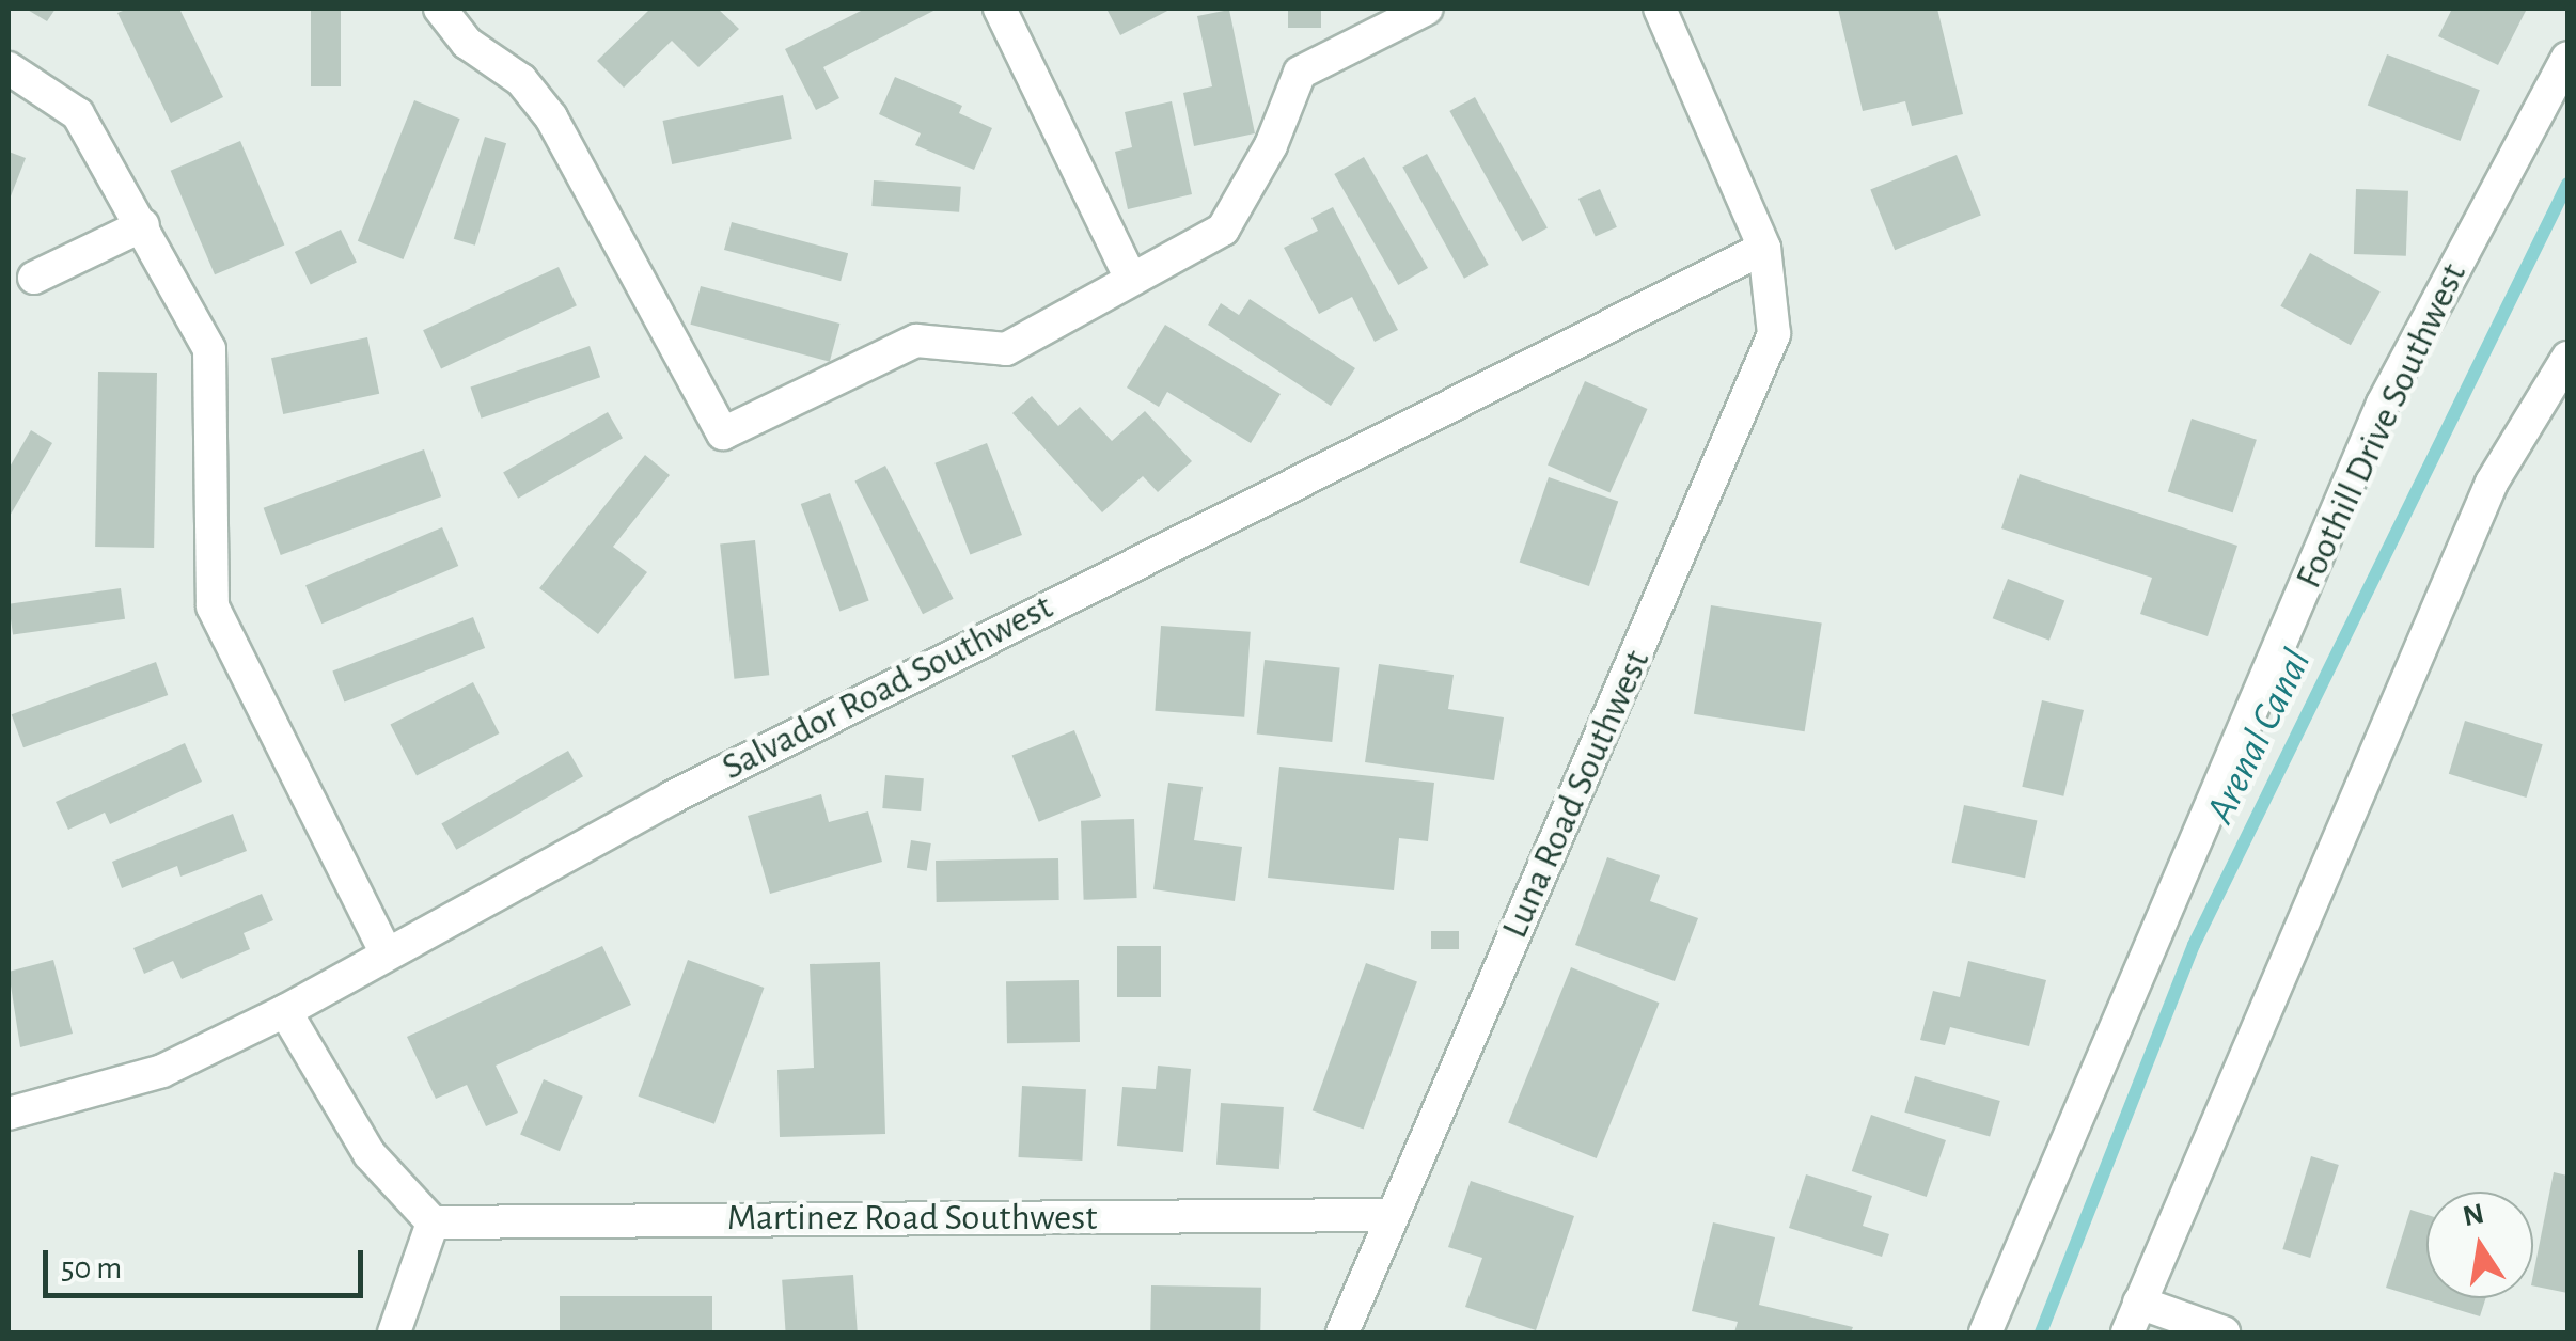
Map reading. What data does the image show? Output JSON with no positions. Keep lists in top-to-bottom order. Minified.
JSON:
{"streets":{"street":["Foothill Drive Southwest","Salvador Road Southwest","Luna Road Southwest","Martinez Road Southwest"]},"crossings":[["Salvador Road Southwest","Luna Road Southwest"],["Luna Road Southwest","Martinez Road Southwest"]],"water":["Arenal Canal"],"scale_bar":"50 m","north":"top"}
